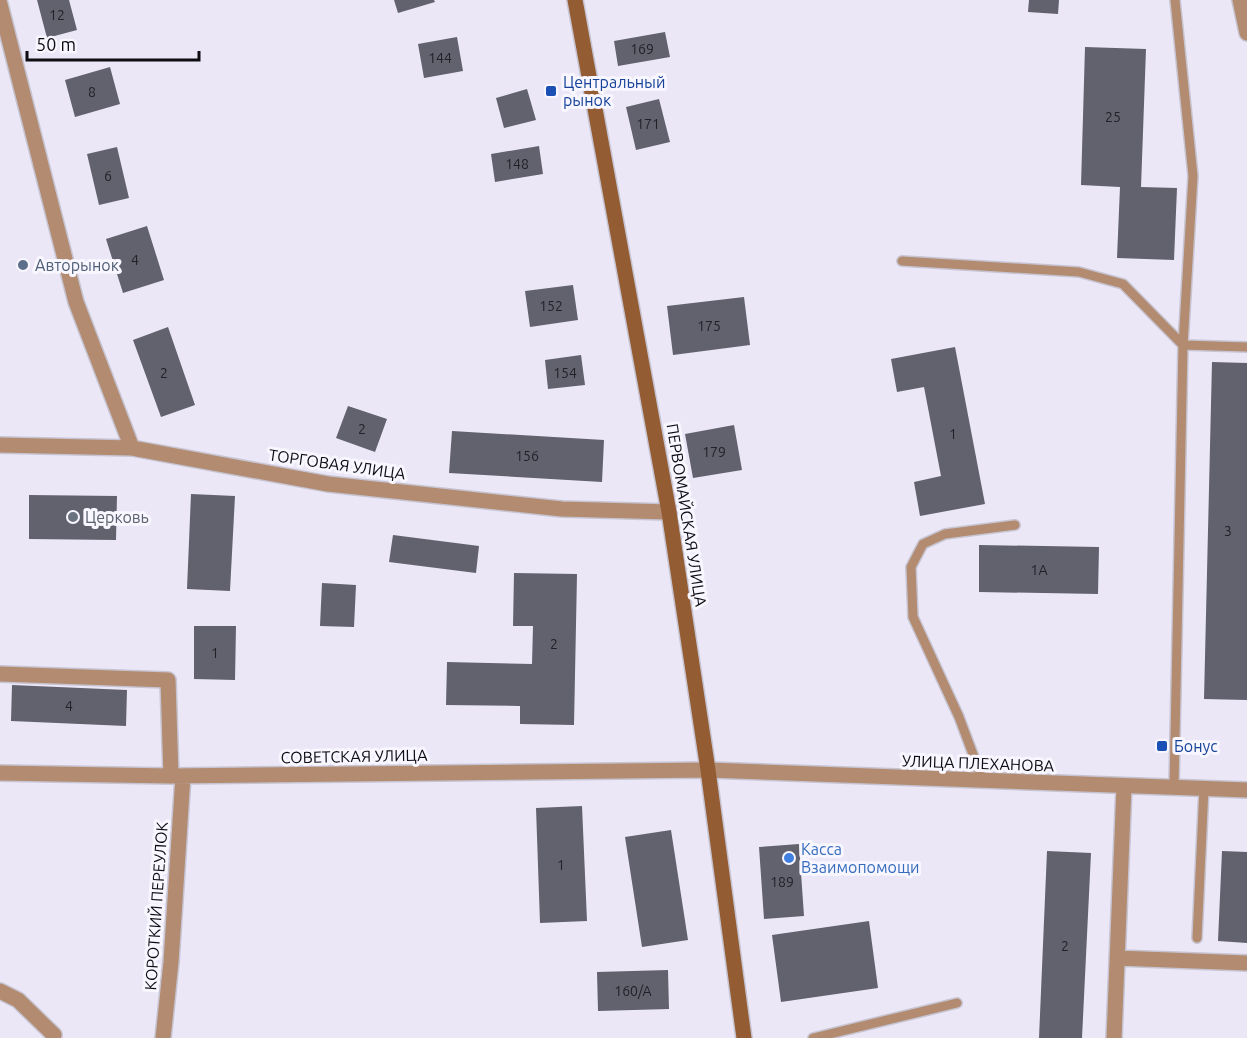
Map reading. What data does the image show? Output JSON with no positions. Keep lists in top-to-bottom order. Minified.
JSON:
{"streets":{"main road":["ПЕРВОМАЙСКАЯ УЛИЦА"],"street":["ТОРГОВАЯ УЛИЦА","СОВЕТСКАЯ УЛИЦА","УЛИЦА ПЛЕХАНОВА","КОРОТКИЙ ПЕРЕУЛОК"]},"crossings":[["ТОРГОВАЯ УЛИЦА","ПЕРВОМАЙСКАЯ УЛИЦА"],["ПЕРВОМАЙСКАЯ УЛИЦА","СОВЕТСКАЯ УЛИЦА"],["ПЕРВОМАЙСКАЯ УЛИЦА","УЛИЦА ПЛЕХАНОВА"],["СОВЕТСКАЯ УЛИЦА","УЛИЦА ПЛЕХАНОВА"],["СОВЕТСКАЯ УЛИЦА","КОРОТКИЙ ПЕРЕУЛОК"]],"places":{"transit":["Центральный рынок","Бонус"],"other":["Авторынок","Церковь","Касса Взаимопомощи"]},"house_numbers":["12","169","144","8","25","171","148","6","4","152","175","2","154","2","1","179","156","3","1А","2","1","4","1","189","2","160/А"],"scale_bar":"50 m"}
